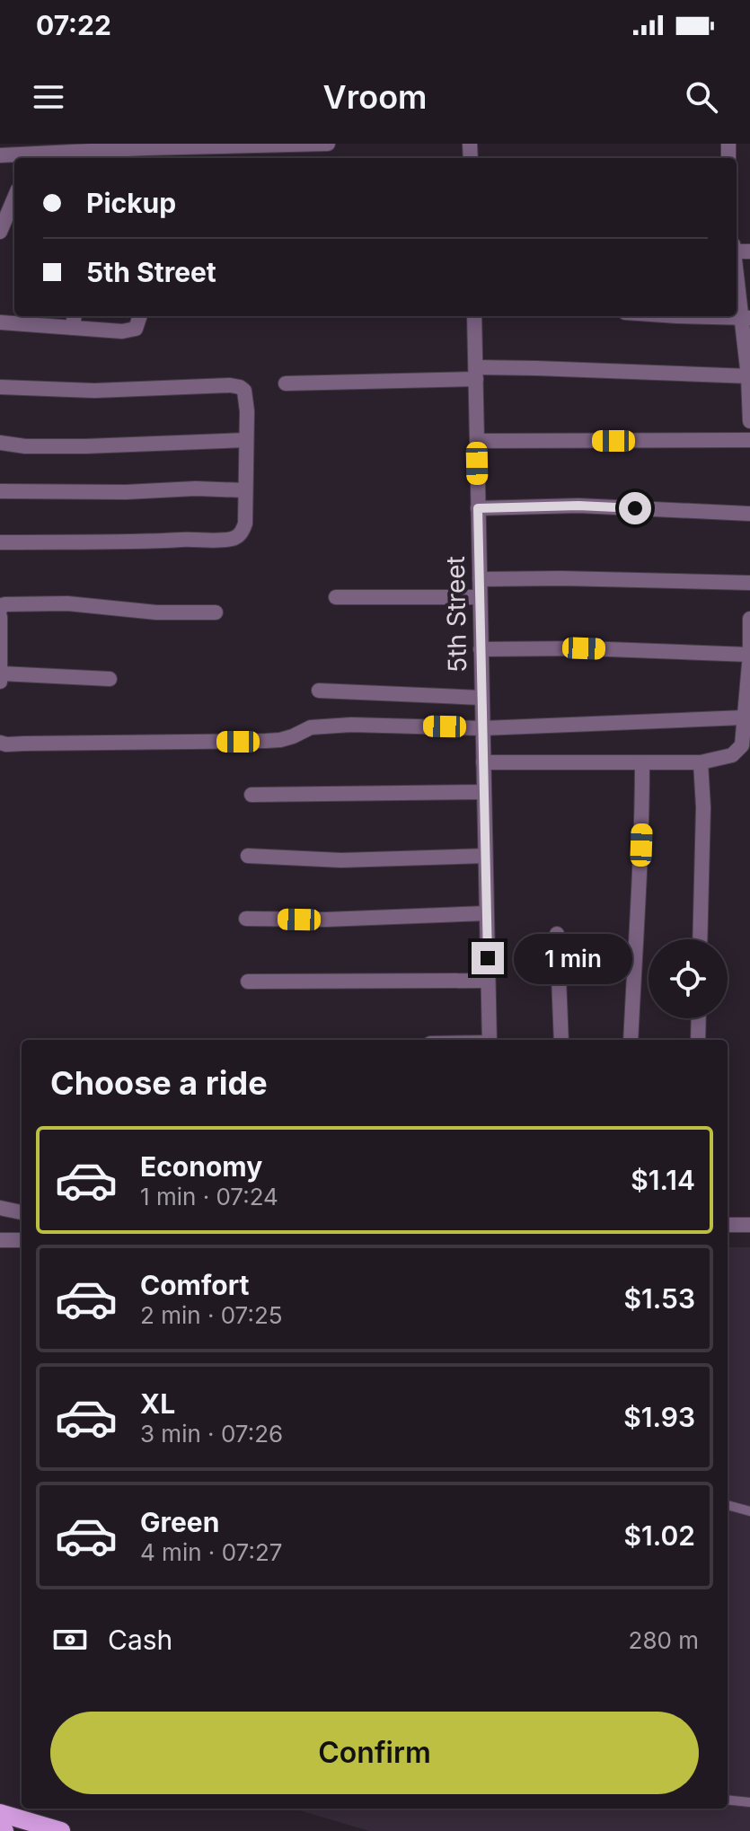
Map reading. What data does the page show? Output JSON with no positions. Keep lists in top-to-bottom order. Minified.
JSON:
{"streets":{"street":["5th Street"]},"page":{"status":"07:22","header":"Vroom","banner":["Pickup","5th Street"],"bubble":"1 min","heading":"Choose a ride","list":[{"name":"Economy","note":"1 min · 07:24","value":"$1.14"},{"name":"Comfort","note":"2 min · 07:25","value":"$1.53"},{"name":"XL","note":"3 min · 07:26","value":"$1.93"},{"name":"Green","note":"4 min · 07:27","value":"$1.02"}],"pay":["Cash","280 m"],"buttons":"Confirm"}}
